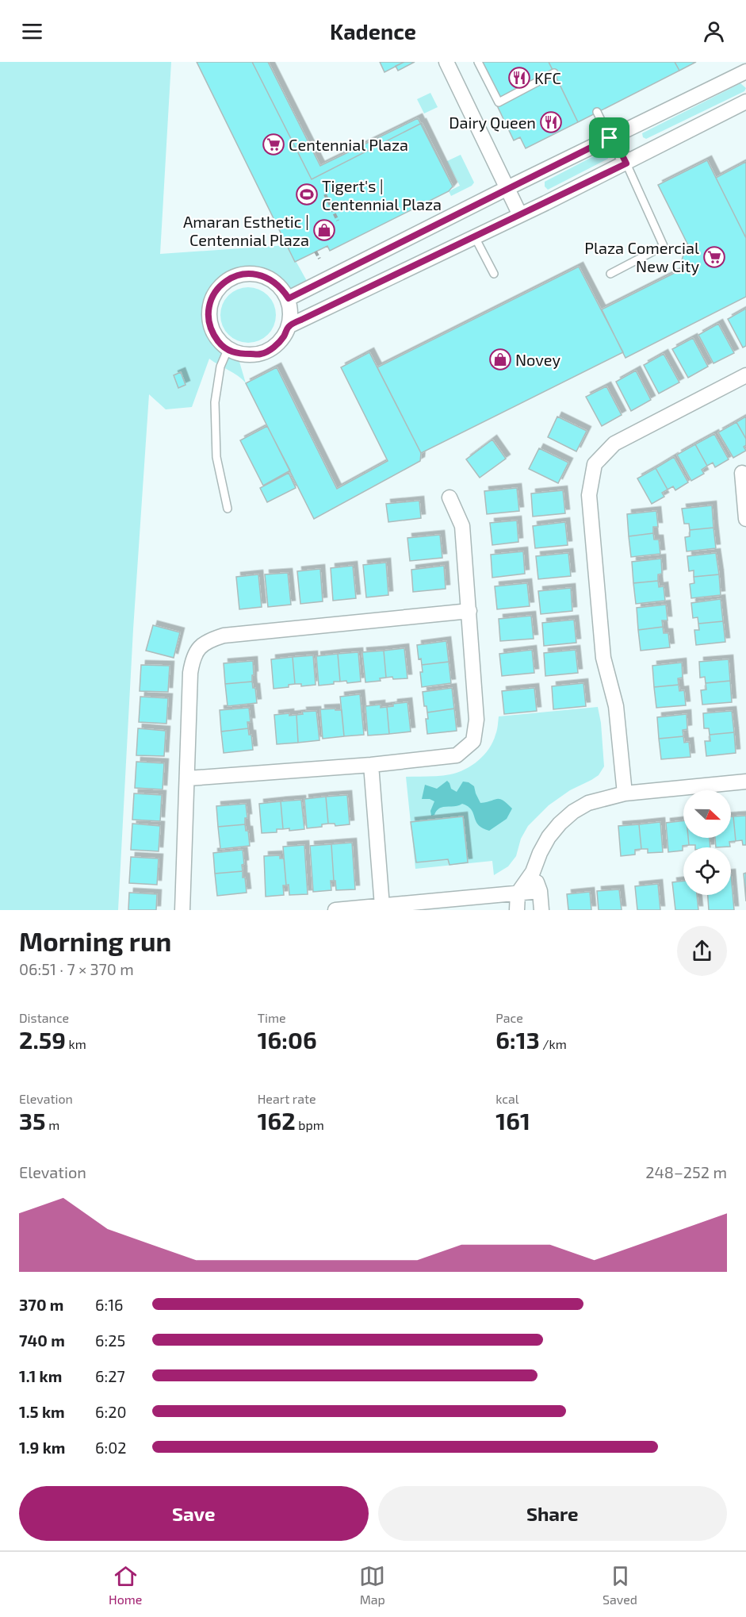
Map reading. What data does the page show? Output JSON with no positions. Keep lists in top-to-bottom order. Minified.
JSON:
{"places":{"restaurant":["KFC","Dairy Queen"],"supermarket":["Centennial Plaza","Plaza Comercial New City"],"sports":["Tigert's | Centennial Plaza"],"shop":["Amaran Esthetic | Centennial Plaza","Novey"]},"north":"right","page":{"header":"Kadence","heading":["Morning run","06:51 · 7 × 370 m"],"stats":[["Distance","2.59 km"],["Time","16:06"],["Pace","6:13 /km"],["Elevation","35 m"],["Heart rate","162 bpm"],["kcal","161"]],"chart":["Elevation","248–252 m"],"list":[{"name":"370 m","note":"6:16"},{"name":"740 m","note":"6:25"},{"name":"1.1 km","note":"6:27"},{"name":"1.5 km","note":"6:20"},{"name":"1.9 km","note":"6:02"}],"buttons":["Save","Share"],"tabs":["Home","Map","Saved"]}}
